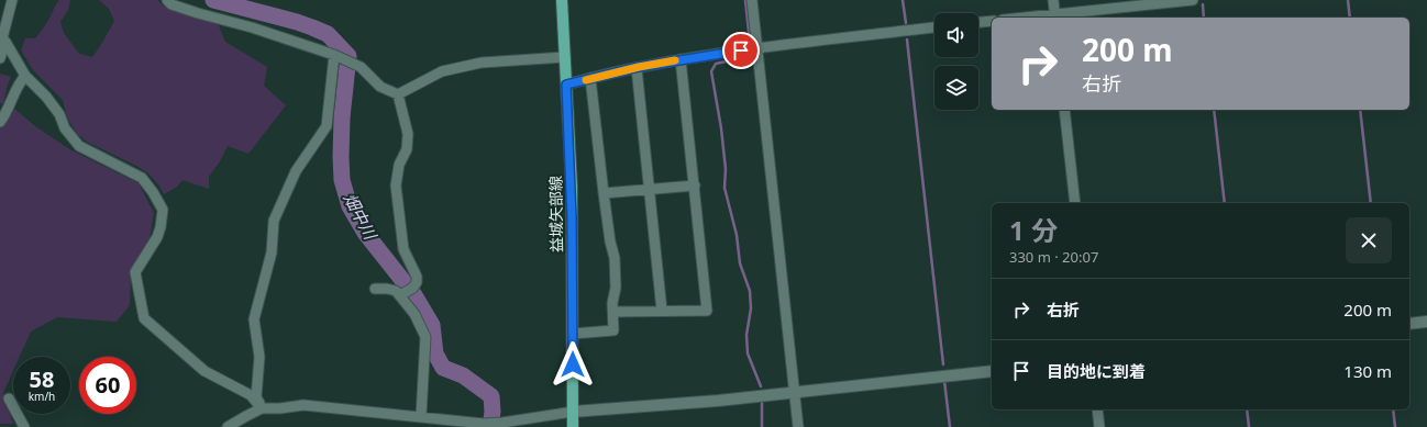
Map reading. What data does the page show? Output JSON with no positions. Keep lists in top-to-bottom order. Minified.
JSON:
{"streets":{"main road":["益城矢部線"]},"water":["畑中川"],"page":{"turn":["200 m","右折"],"heading":["1 分","330 m · 20:07"],"list":[{"name":"右折","value":"200 m"},{"name":"目的地に到着","value":"130 m"}],"speed":"58 km/h","limit":"60"}}
